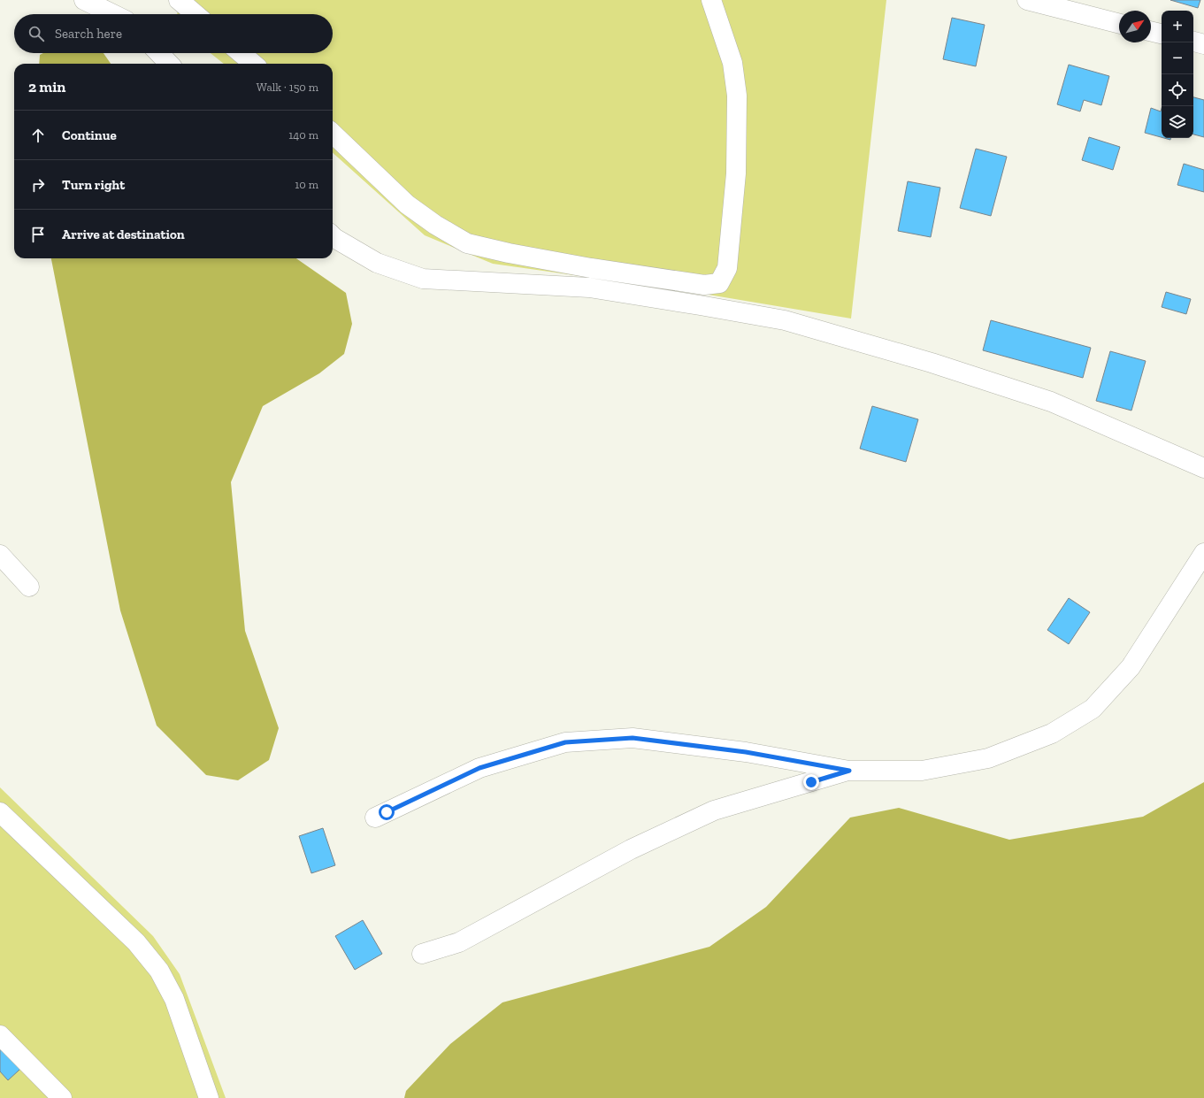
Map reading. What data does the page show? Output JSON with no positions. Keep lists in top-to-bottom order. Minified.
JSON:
{"north":"top right","page":{"map_buttons":["+","−"],"search":"Search here","heading":["2 min","Walk · 150 m"],"list":[["Continue","140 m"],["Turn right","10 m"],"Arrive at destination"]}}
